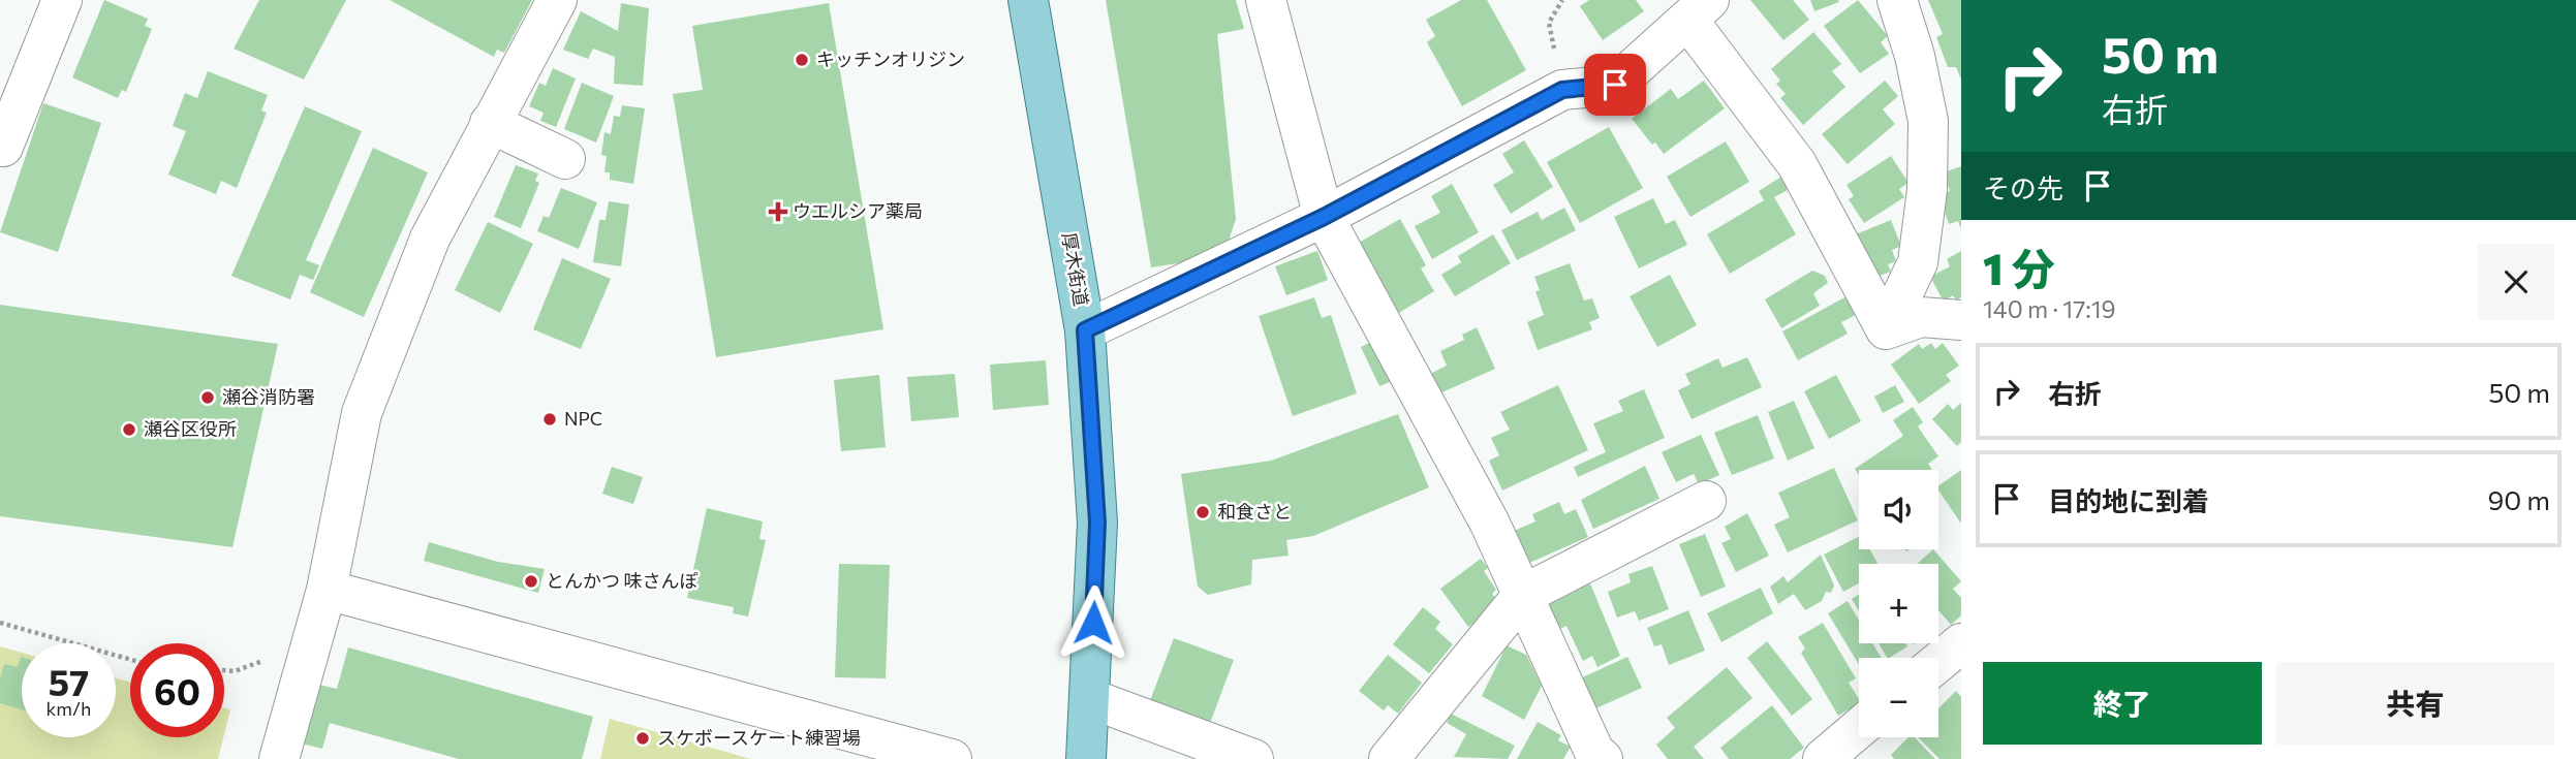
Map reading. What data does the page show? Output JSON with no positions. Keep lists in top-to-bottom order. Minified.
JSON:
{"streets":{"main road":["厚木街道"]},"places":{"other":["キッチンオリジン","瀬谷消防署","NPC","瀬谷区役所","和食さと","とんかつ 味さんぽ","スケボースケート練習場"],"health":["ウエルシア薬局"]},"page":{"turn":["50 m","右折"],"then":"その先","heading":["1 分","140 m · 17:19"],"list":[{"name":"右折","value":"50 m"},{"name":"目的地に到着","value":"90 m"}],"map_buttons":["+","−"],"speed":"57 km/h","limit":"60","buttons":["終了","共有"]}}
